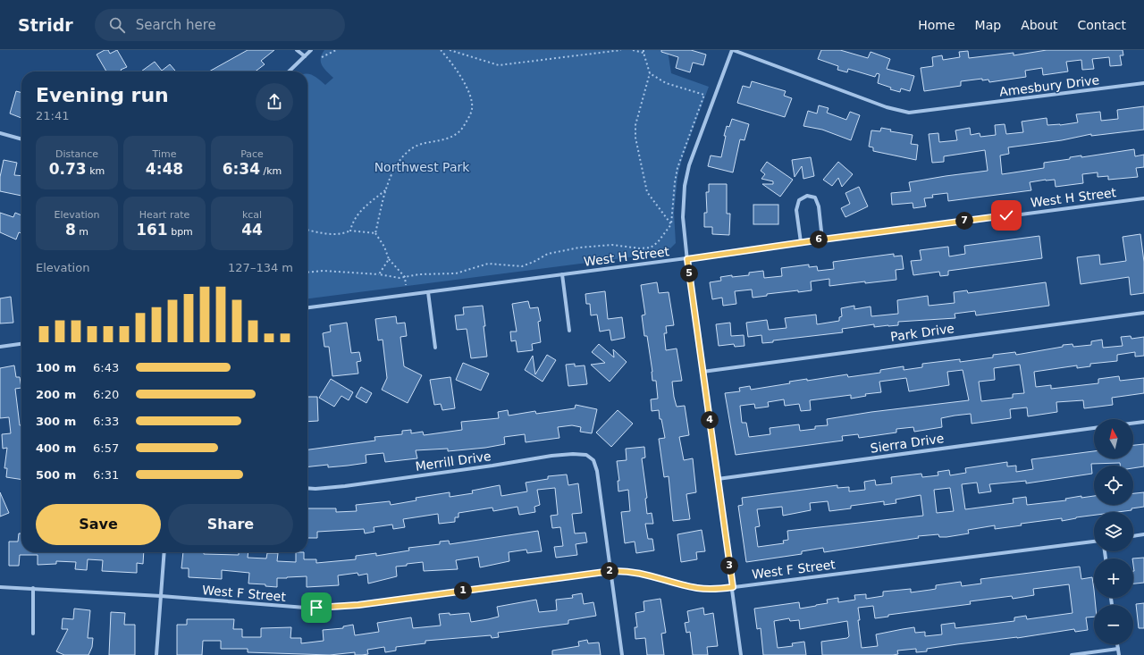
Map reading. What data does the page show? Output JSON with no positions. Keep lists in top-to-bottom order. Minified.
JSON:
{"streets":{"street":["Amesbury Drive","West H Street","Park Drive","Sierra Drive","Merrill Drive","West F Street"]},"crossings":[["Merrill Drive","West F Street"]],"parks":["Northwest Park"],"north":"top","page":{"header":"Stridr","search":"Search here","nav":["Home","Map","About","Contact"],"heading":["Evening run","21:41"],"stats":[["Distance","0.73 km"],["Time","4:48"],["Pace","6:34 /km"],["Elevation","8 m"],["Heart rate","161 bpm"],["kcal","44"]],"pins":["7","6","5","4","3","2","1"],"chart":["Elevation","127–134 m"],"list":[{"name":"100 m","note":"6:43"},{"name":"200 m","note":"6:20"},{"name":"300 m","note":"6:33"},{"name":"400 m","note":"6:57"},{"name":"500 m","note":"6:31"}],"map_buttons":["+","−"],"buttons":["Save","Share"]}}
